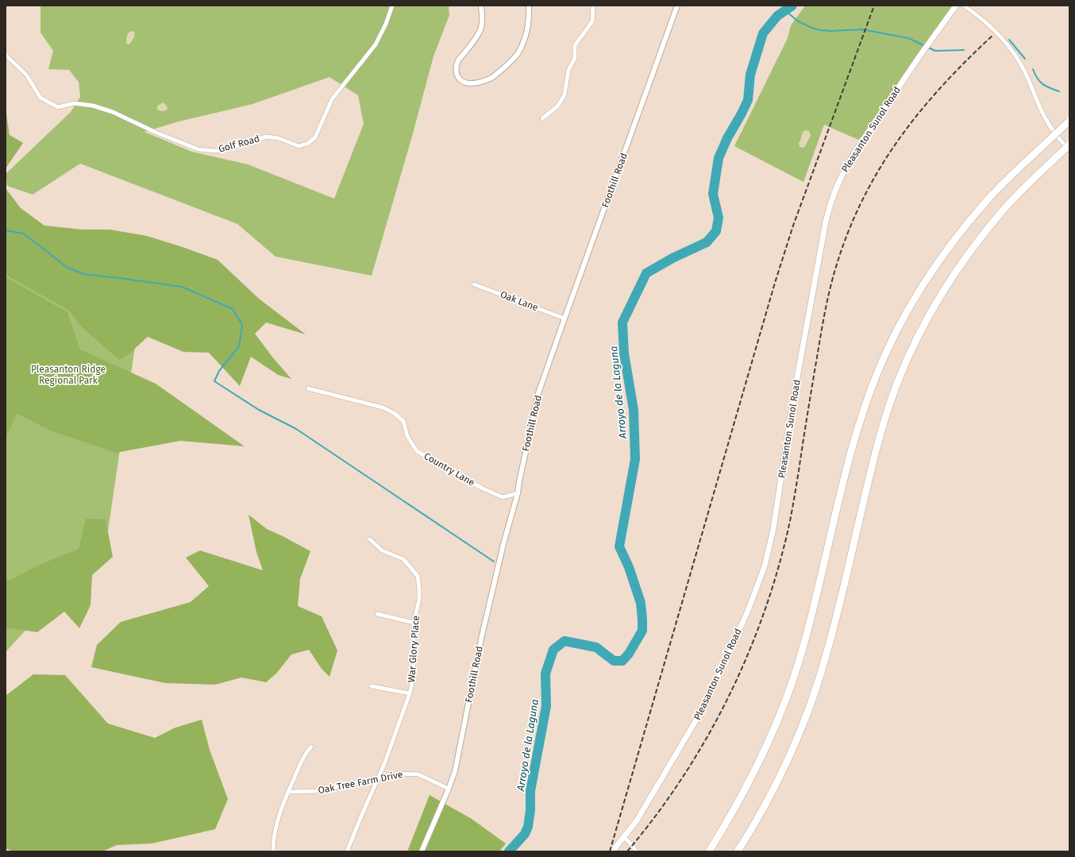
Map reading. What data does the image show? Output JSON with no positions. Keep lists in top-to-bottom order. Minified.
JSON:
{"streets":{"main road":["Pleasanton Sunol Road"],"street":["Golf Road","Foothill Road","Oak Lane","Country Lane","War Glory Place","Oak Tree Farm Drive"]},"crossings":[["Foothill Road","Oak Lane"],["Foothill Road","Country Lane"],["Foothill Road","Oak Tree Farm Drive"],["War Glory Place","Oak Tree Farm Drive"]],"water":["Arroyo de la Laguna"],"parks":["Pleasanton Ridge Regional Park"]}
